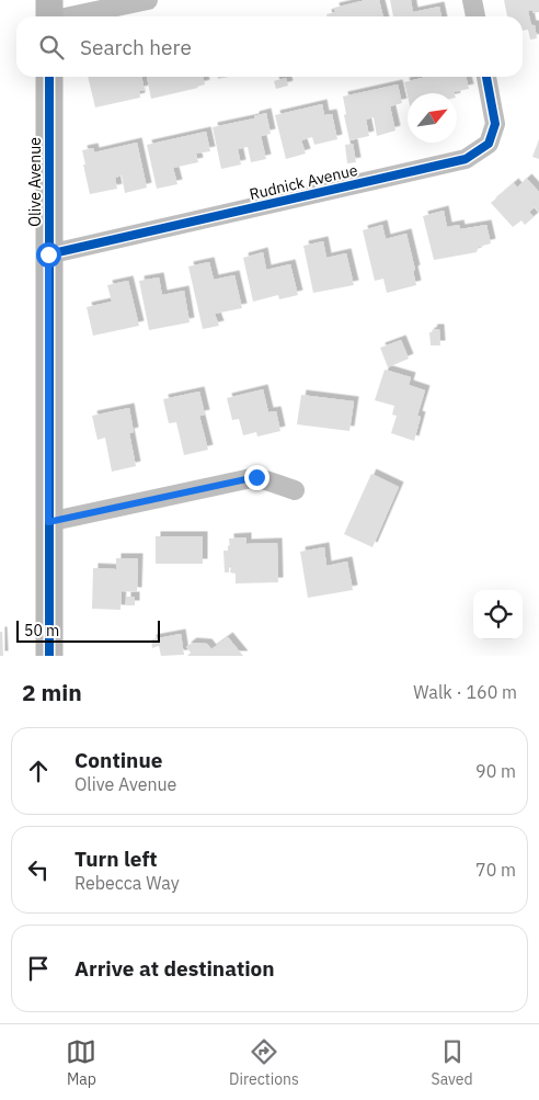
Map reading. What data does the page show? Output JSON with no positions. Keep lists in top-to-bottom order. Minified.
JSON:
{"streets":{"street":["Olive Avenue","Rudnick Avenue"]},"crossings":[["Olive Avenue","Rudnick Avenue"]],"scale_bar":"50 m","north":"top right","page":{"search":"Search here","scale":"50 m","heading":["2 min","Walk · 160 m"],"list":[["Continue","Olive Avenue","90 m"],["Turn left","Rebecca Way","70 m"],"Arrive at destination"],"nav":["Map","Directions","Saved"]}}
